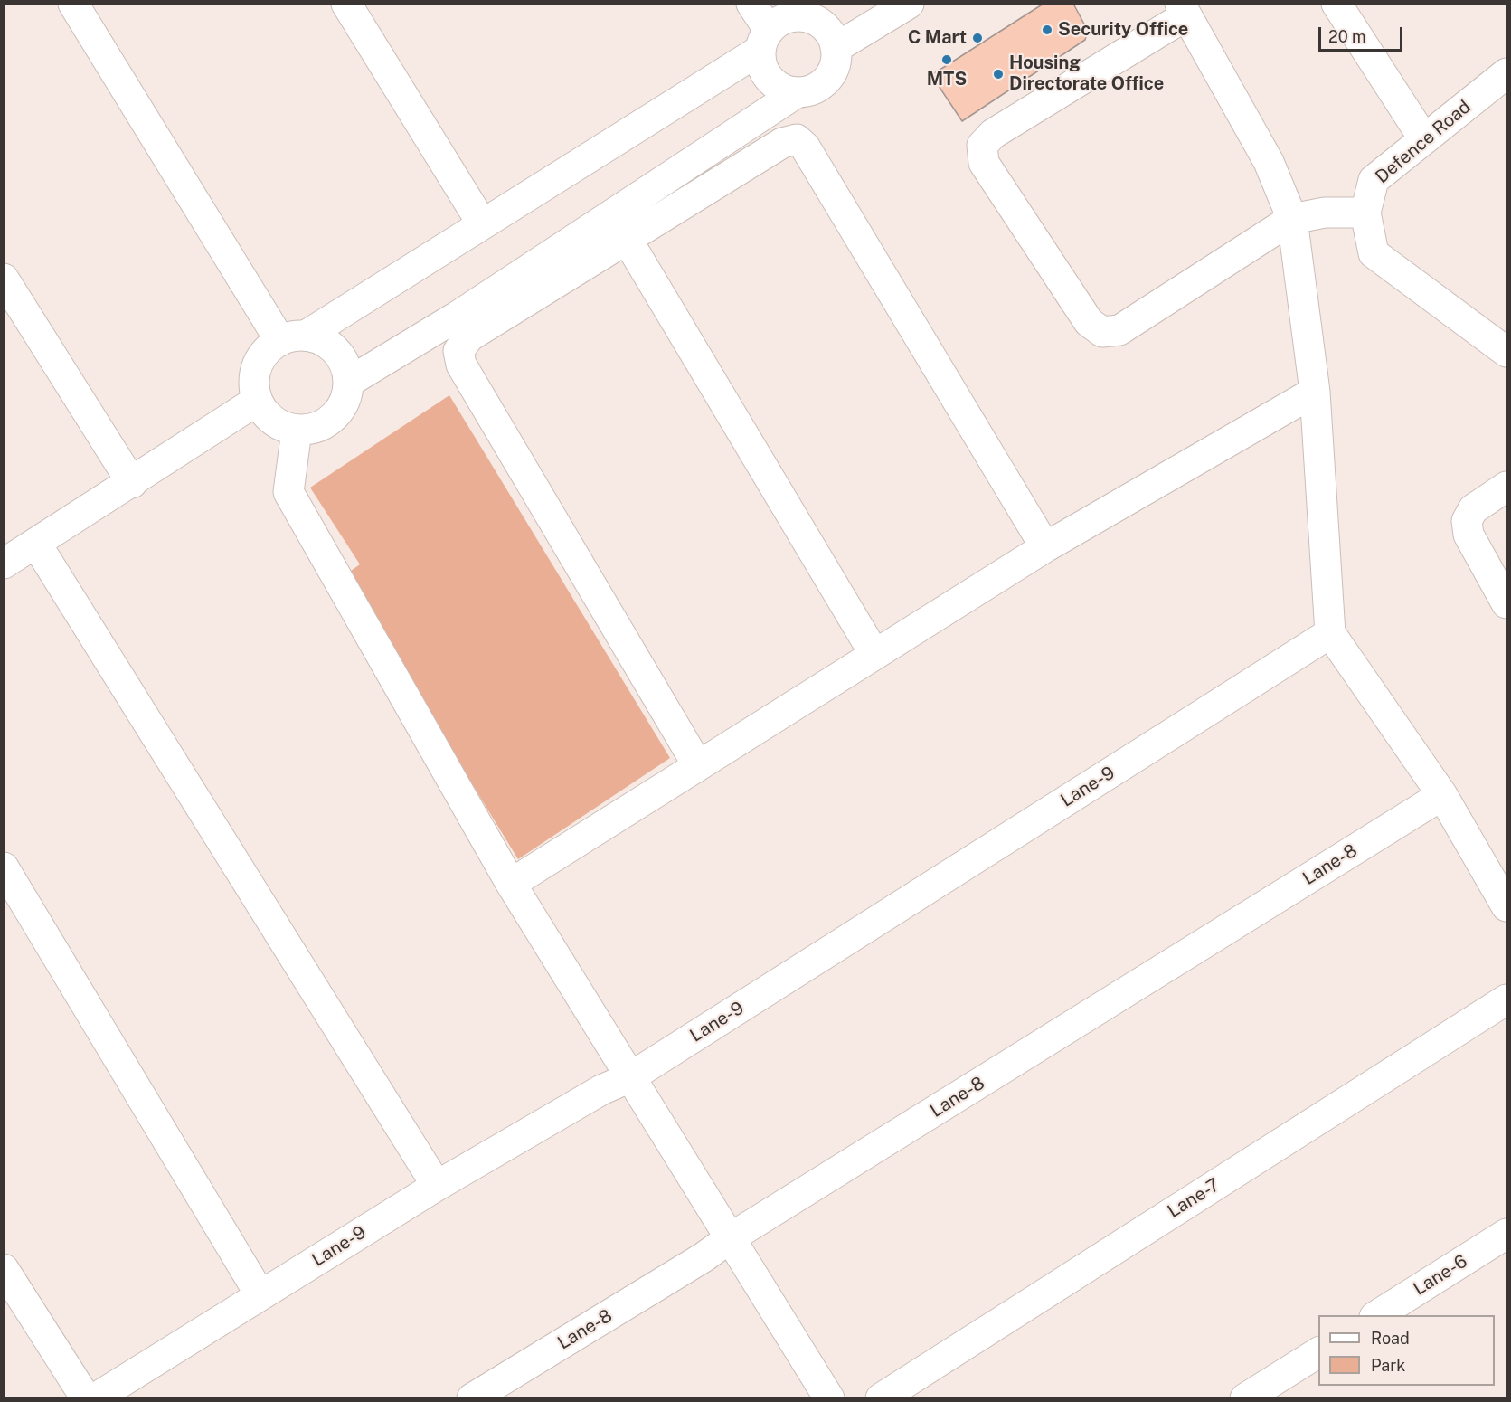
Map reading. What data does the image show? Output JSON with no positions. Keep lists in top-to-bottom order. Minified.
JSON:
{"streets":{"street":["Defence Road","Lane-9","Lane-8","Lane-7","Lane-6"]},"places":["Security Office","C Mart","MTS","Housing Directorate Office"],"legend":["Road","Park"],"scale_bar":"20 m"}
